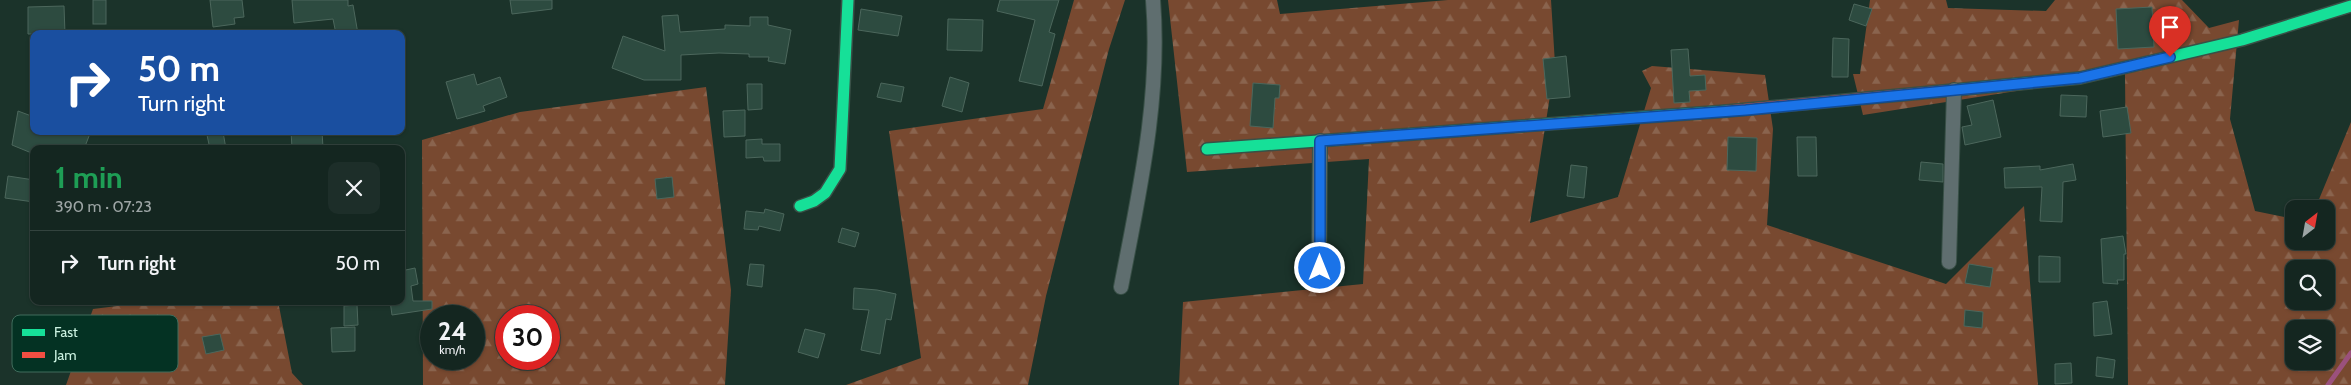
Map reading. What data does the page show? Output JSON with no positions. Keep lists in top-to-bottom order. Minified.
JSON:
{"legend":["Fast","Jam"],"north":"top right","page":{"turn":["50 m","Turn right"],"heading":["1 min","390 m · 07:23"],"list":[{"name":"Turn right","value":"50 m"}],"speed":"24 km/h","limit":"30"}}
